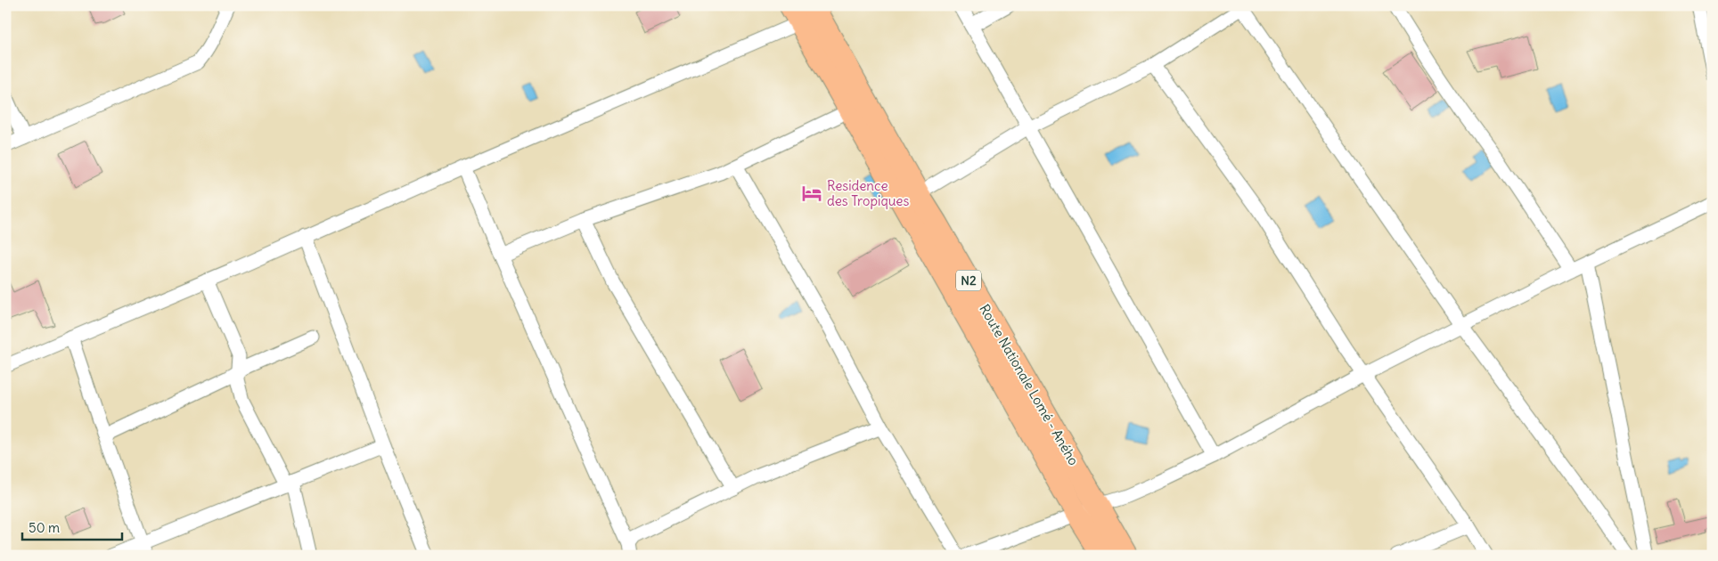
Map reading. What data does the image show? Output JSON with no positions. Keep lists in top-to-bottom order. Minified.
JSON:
{"streets":{"highway":["N2","Route Nationale Lomé - Aného"]},"places":{"hotel":["Residence des Tropiques"]},"scale_bar":"50 m"}
